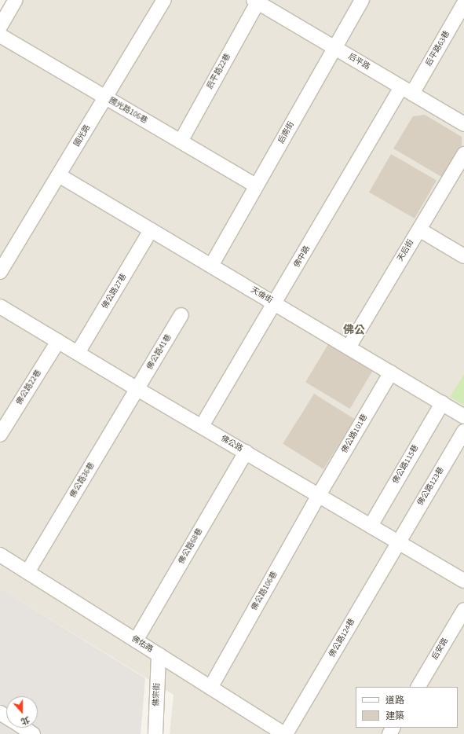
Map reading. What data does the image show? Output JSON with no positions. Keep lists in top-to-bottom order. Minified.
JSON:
{"streets":{"street":["后平路63巷","后平路","后平路22巷","國光路106巷","后南街","國光路","天后街","佛中路","佛公路27巷","天倫街","佛公路41巷","佛公路22巷","佛公路101巷","佛公路","佛公路115巷","佛公路36巷","佛公路123巷","佛公路68巷","佛公路106巷","佛公路124巷","佛佑路","后安路","佛宗街"]},"crossings":[["后平路63巷","后平路"],["后平路63巷","佛中路"],["后平路","后平路22巷"],["后平路","后南街"],["后平路","佛中路"],["后平路22巷","國光路106巷"],["國光路106巷","后南街"],["國光路106巷","國光路"],["后南街","天倫街"],["國光路","天倫街"],["天后街","天倫街"],["佛中路","天倫街"],["佛中路","佛公路"],["佛公路27巷","天倫街"],["佛公路27巷","佛公路"],["天倫街","佛公路101巷"],["天倫街","佛公路115巷"],["佛公路41巷","佛公路"],["佛公路41巷","佛公路36巷"],["佛公路22巷","佛公路"],["佛公路101巷","佛公路"],["佛公路101巷","佛公路106巷"],["佛公路","佛公路115巷"],["佛公路","佛公路36巷"],["佛公路","佛公路123巷"],["佛公路","佛公路68巷"],["佛公路","佛公路106巷"],["佛公路","佛公路124巷"],["佛公路36巷","佛佑路"],["佛公路123巷","佛公路124巷"],["佛公路68巷","佛佑路"],["佛公路106巷","佛佑路"],["佛公路124巷","佛佑路"],["佛佑路","佛宗街"]],"districts":["佛公"],"legend":["道路","建築"],"north":"bottom"}
